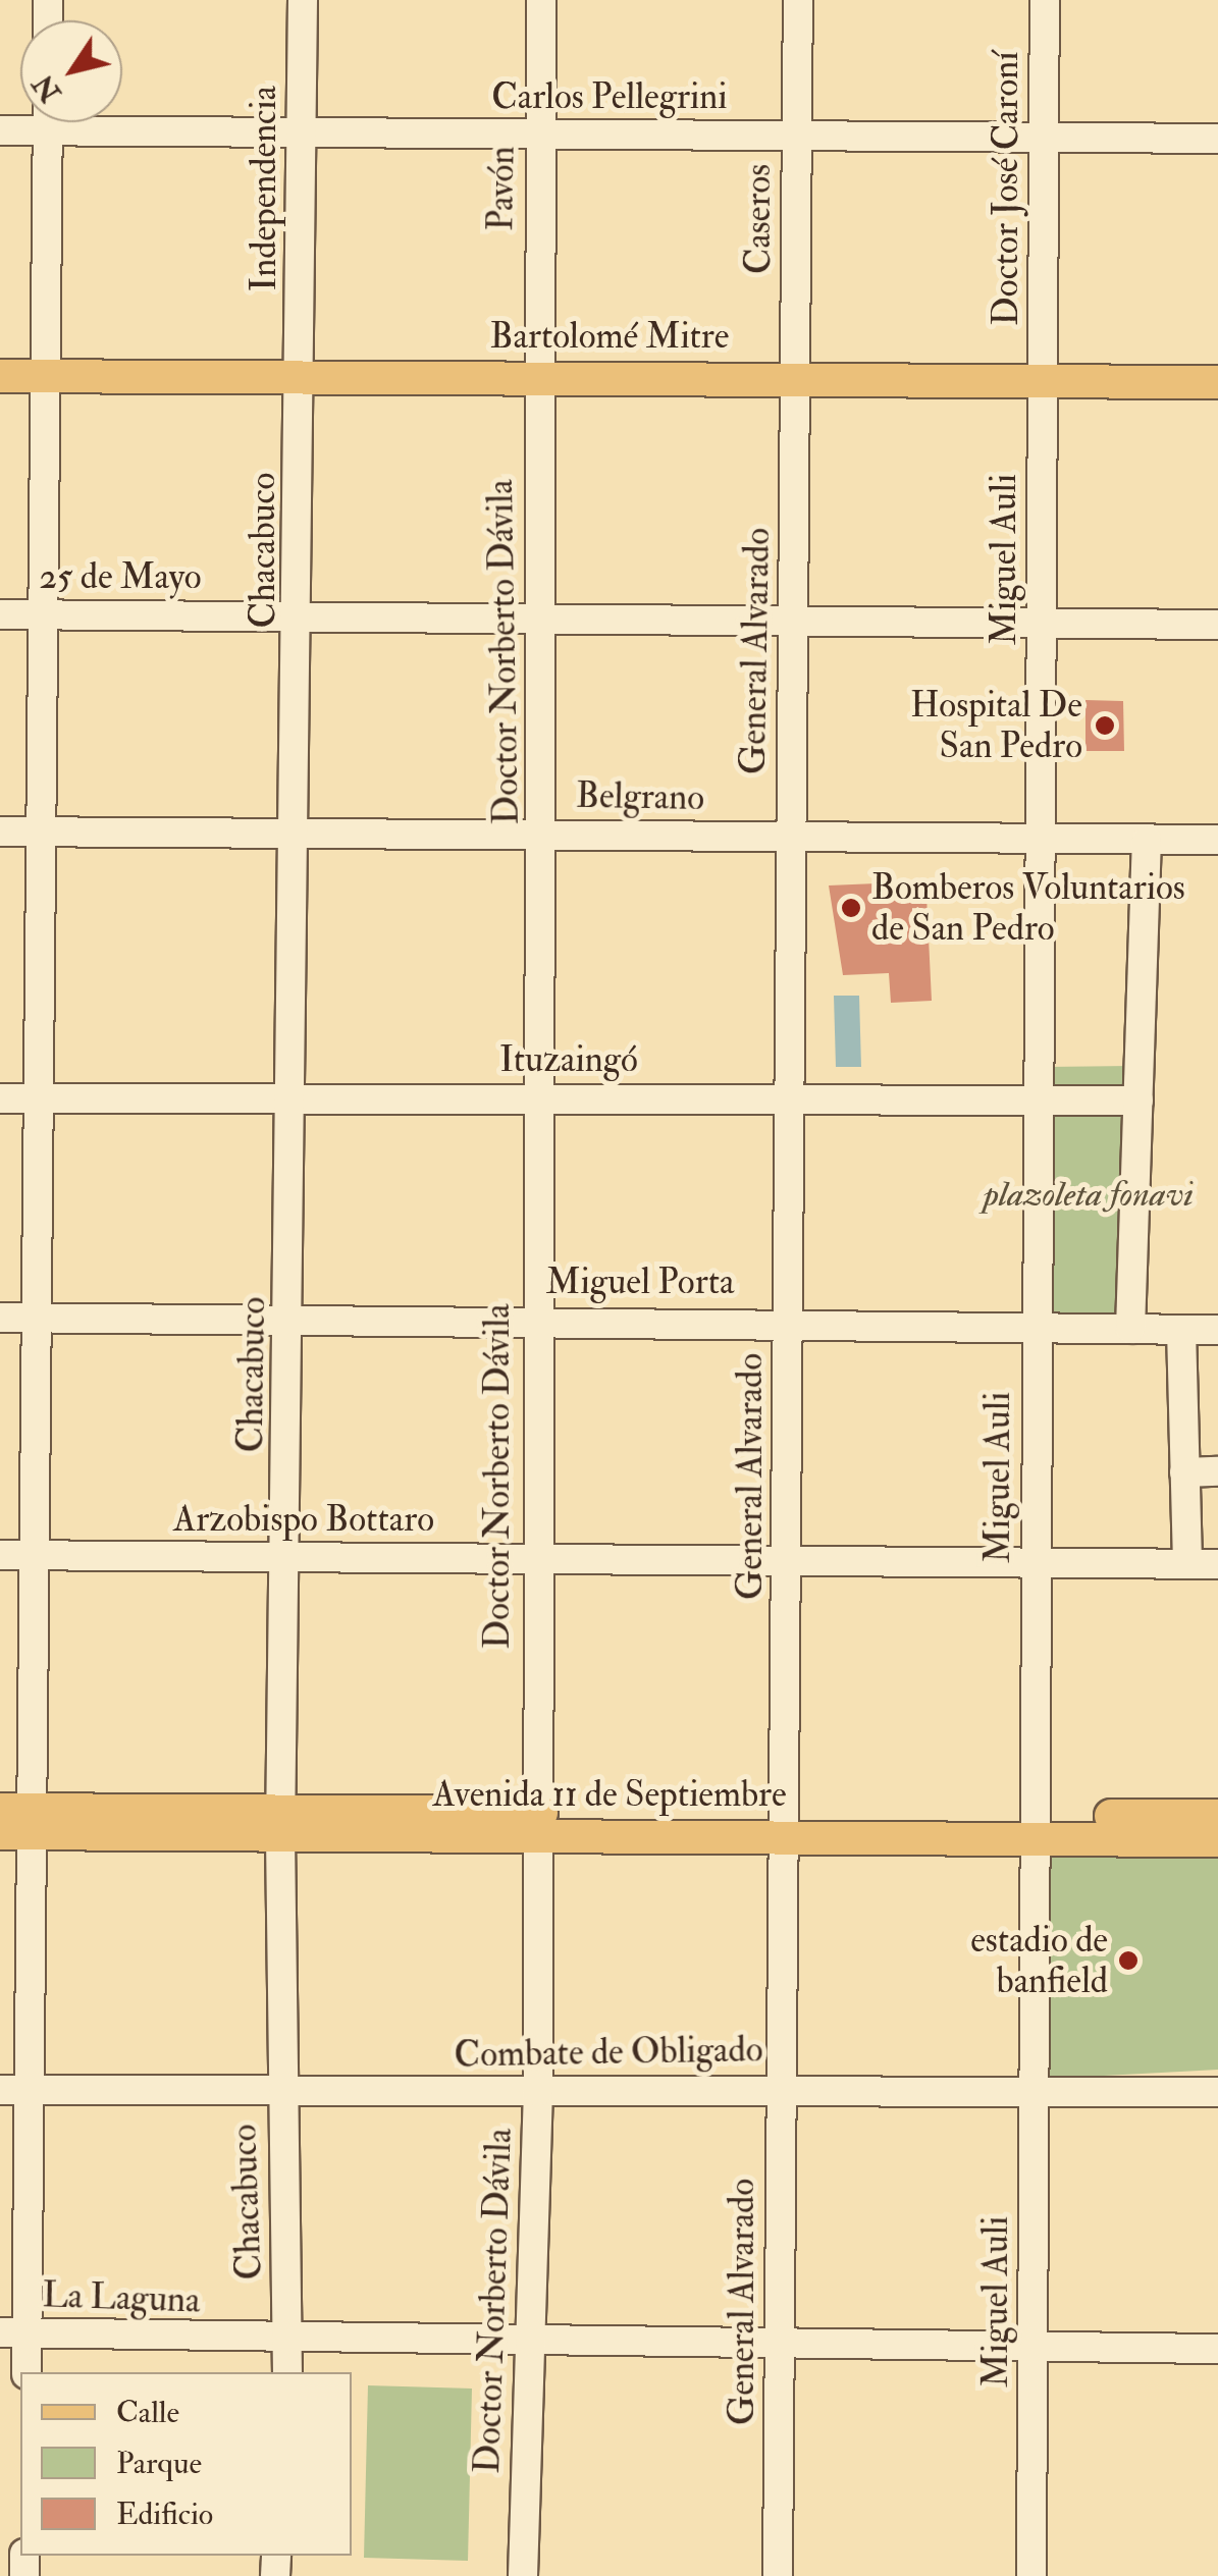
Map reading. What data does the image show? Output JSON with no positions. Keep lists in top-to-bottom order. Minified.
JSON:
{"streets":{"main road":["Bartolomé Mitre","Avenida 11 de Septiembre"],"street":["Carlos Pellegrini","Independencia","Pavón","Doctor José Caroní","Caseros","Chacabuco","Miguel Auli","25 de Mayo","General Alvarado","Doctor Norberto Dávila","Belgrano","Ituzaingó","Miguel Porta","Arzobispo Bottaro","Combate de Obligado","La Laguna"]},"crossings":[["Carlos Pellegrini","Independencia"],["Carlos Pellegrini","Pavón"],["Carlos Pellegrini","Doctor José Caroní"],["Carlos Pellegrini","Caseros"],["Independencia","Bartolomé Mitre"],["Independencia","Chacabuco"],["Pavón","Bartolomé Mitre"],["Pavón","Doctor Norberto Dávila"],["Doctor José Caroní","Bartolomé Mitre"],["Doctor José Caroní","Miguel Auli"],["Caseros","Bartolomé Mitre"],["Caseros","General Alvarado"],["Bartolomé Mitre","Chacabuco"],["Bartolomé Mitre","Miguel Auli"],["Bartolomé Mitre","General Alvarado"],["Bartolomé Mitre","Doctor Norberto Dávila"],["Chacabuco","25 de Mayo"],["Chacabuco","Belgrano"],["Chacabuco","Ituzaingó"],["Chacabuco","Miguel Porta"],["Chacabuco","Arzobispo Bottaro"],["Chacabuco","Avenida 11 de Septiembre"],["Chacabuco","Combate de Obligado"],["Chacabuco","La Laguna"],["Miguel Auli","25 de Mayo"],["Miguel Auli","Belgrano"],["Miguel Auli","Ituzaingó"],["Miguel Auli","Miguel Porta"],["Miguel Auli","Arzobispo Bottaro"],["Miguel Auli","Avenida 11 de Septiembre"],["Miguel Auli","Combate de Obligado"],["Miguel Auli","La Laguna"],["25 de Mayo","General Alvarado"],["25 de Mayo","Doctor Norberto Dávila"],["General Alvarado","Belgrano"],["General Alvarado","Ituzaingó"],["General Alvarado","Miguel Porta"],["General Alvarado","Arzobispo Bottaro"],["General Alvarado","Avenida 11 de Septiembre"],["General Alvarado","Combate de Obligado"],["General Alvarado","La Laguna"],["Doctor Norberto Dávila","Belgrano"],["Doctor Norberto Dávila","Ituzaingó"],["Doctor Norberto Dávila","Miguel Porta"],["Doctor Norberto Dávila","Arzobispo Bottaro"],["Doctor Norberto Dávila","Avenida 11 de Septiembre"],["Doctor Norberto Dávila","Combate de Obligado"],["Doctor Norberto Dávila","La Laguna"]],"parks":["plazoleta fonavi"],"places":["Hospital De San Pedro","Bomberos Voluntarios de San Pedro","estadio de banfield"],"legend":["Calle","Parque","Edificio"],"north":"bottom left"}
